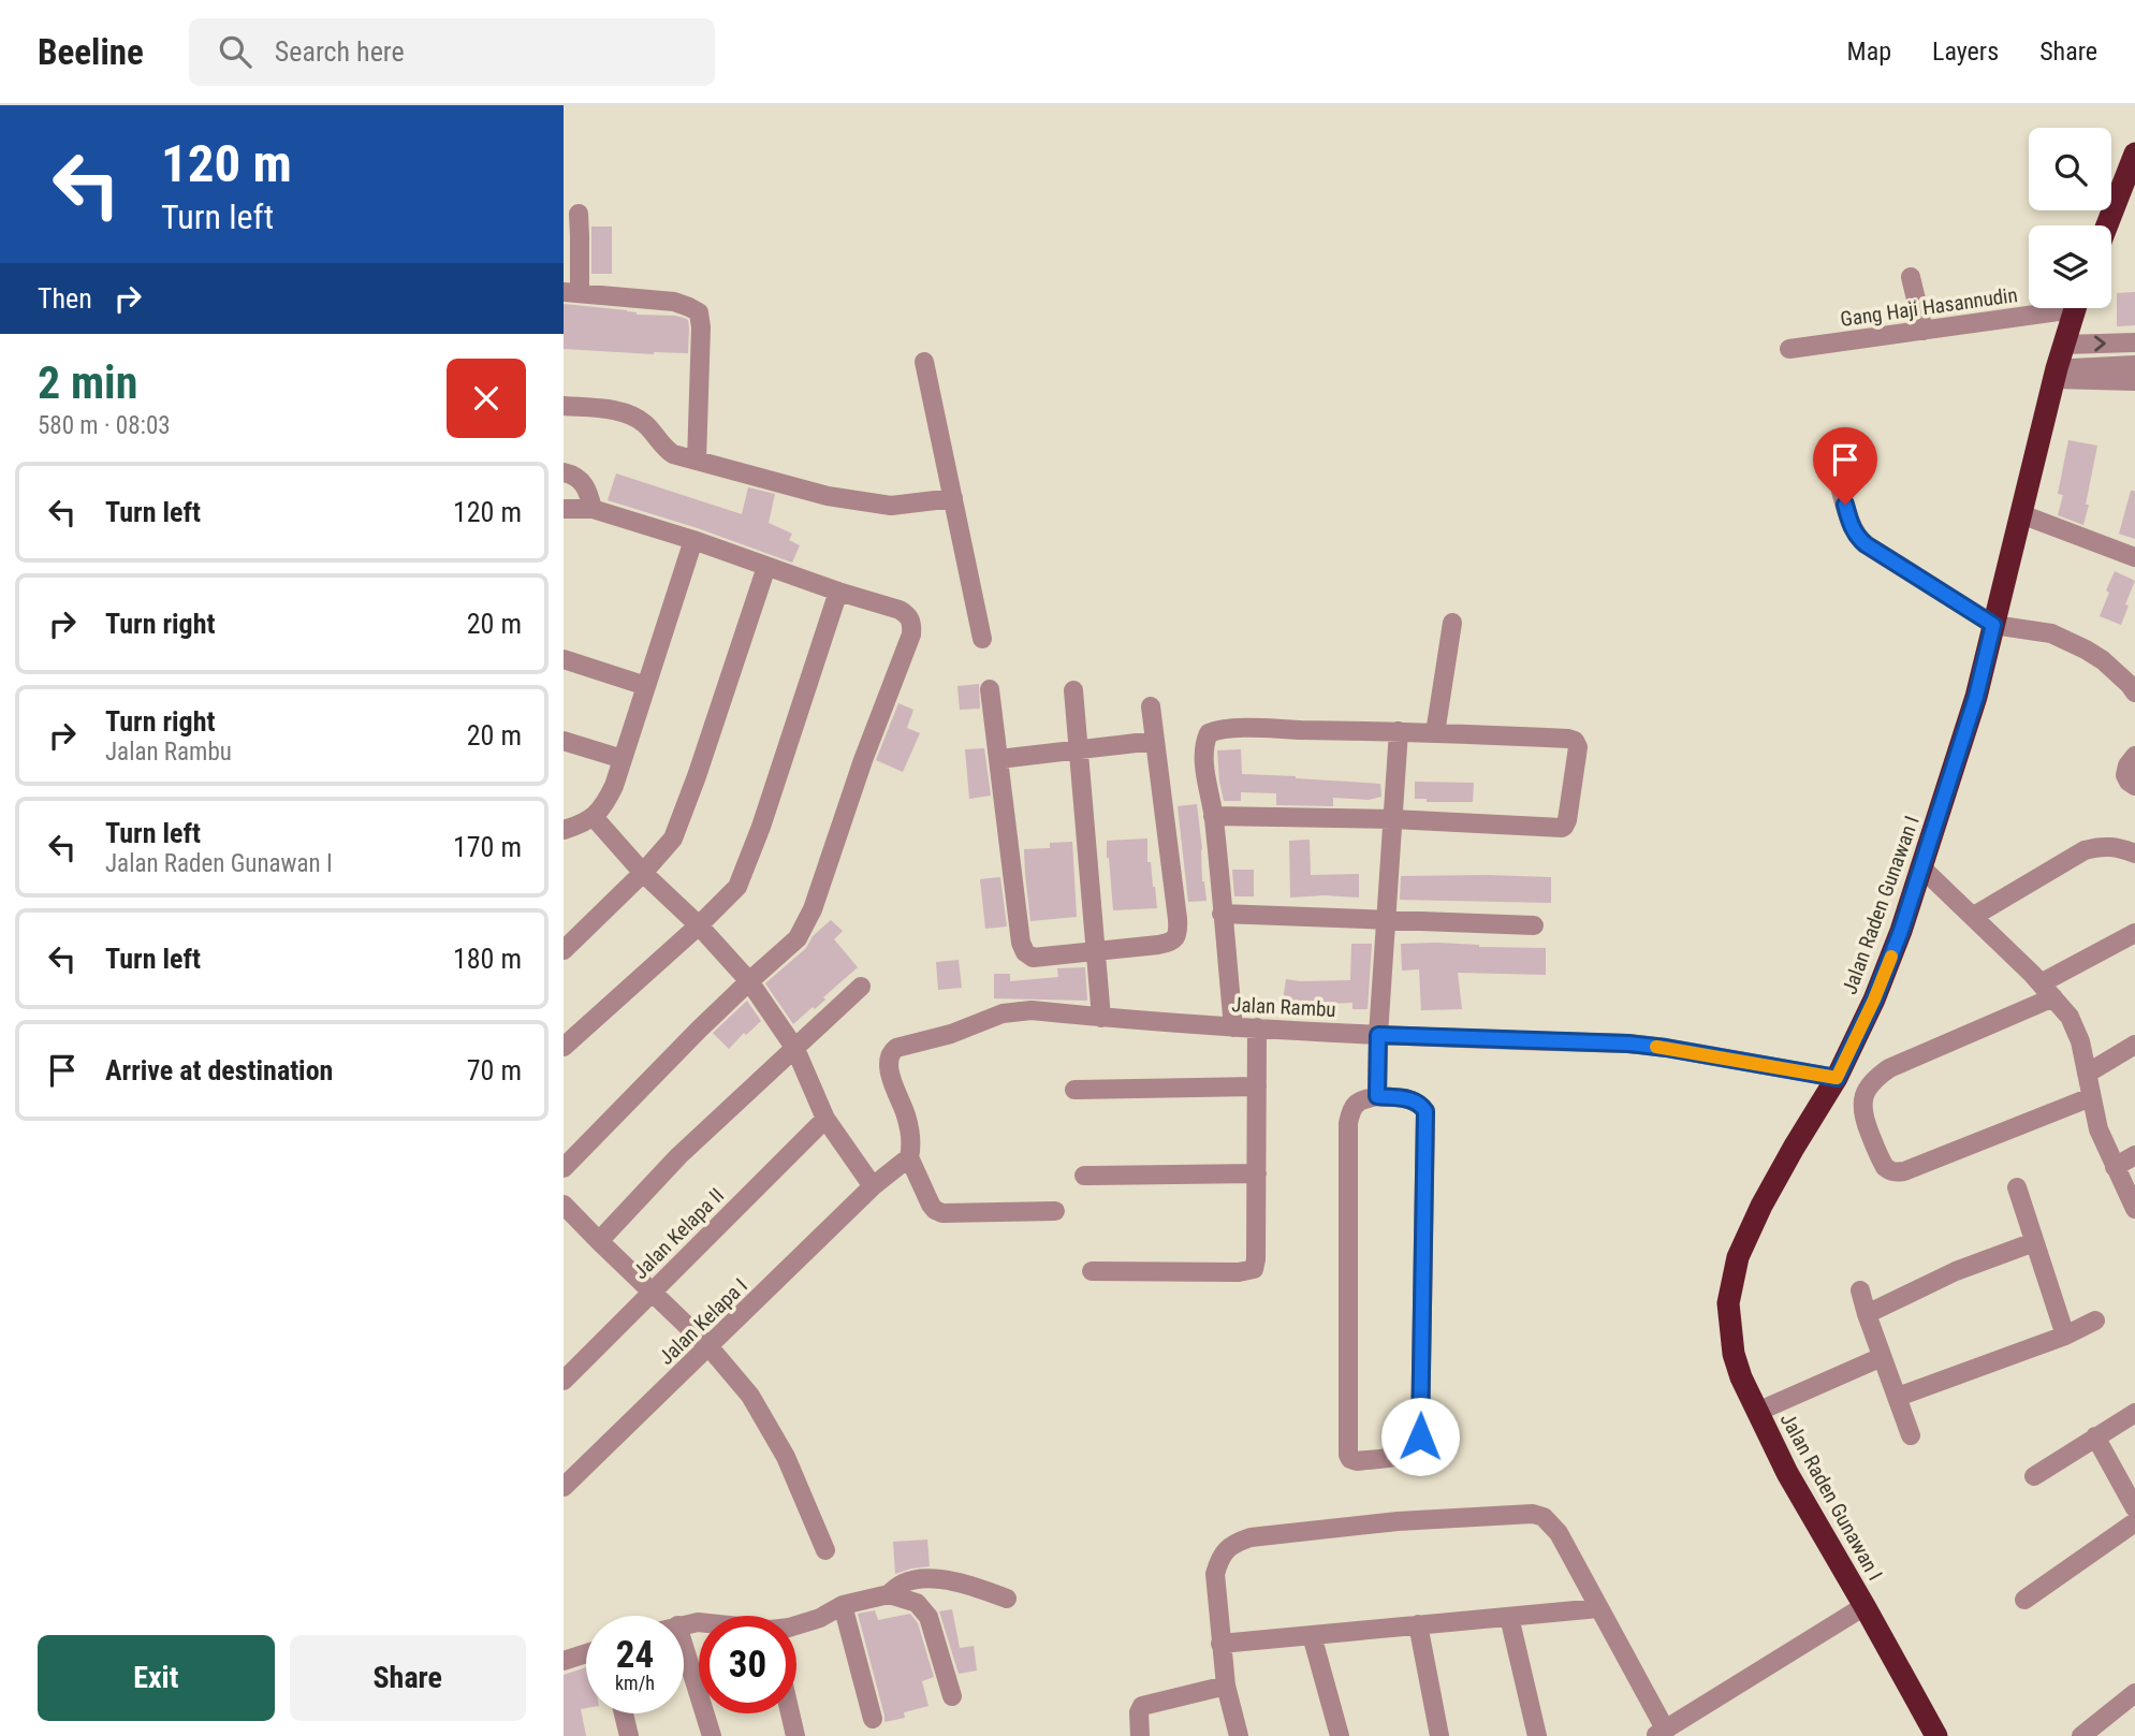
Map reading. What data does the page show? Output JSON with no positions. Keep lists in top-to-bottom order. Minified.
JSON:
{"streets":{"highway":["Jalan Raden Gunawan I"],"street":["Gang Haji Hasannudin","Jalan Rambu","Jalan Kelapa II","Jalan Kelapa I"]},"crossings":[["Jalan Raden Gunawan I","Jalan Rambu"]],"page":{"header":"Beeline","search":"Search here","nav":["Map","Layers","Share"],"turn":["120 m","Turn left"],"then":"Then","heading":["2 min","580 m · 08:03"],"list":[{"name":"Turn left","value":"120 m"},{"name":"Turn right","value":"20 m"},{"name":"Turn right","note":"Jalan Rambu","value":"20 m"},{"name":"Turn left","note":"Jalan Raden Gunawan I","value":"170 m"},{"name":"Turn left","value":"180 m"},{"name":"Arrive at destination","value":"70 m"}],"speed":"24 km/h","limit":"30","buttons":["Exit","Share"]}}
